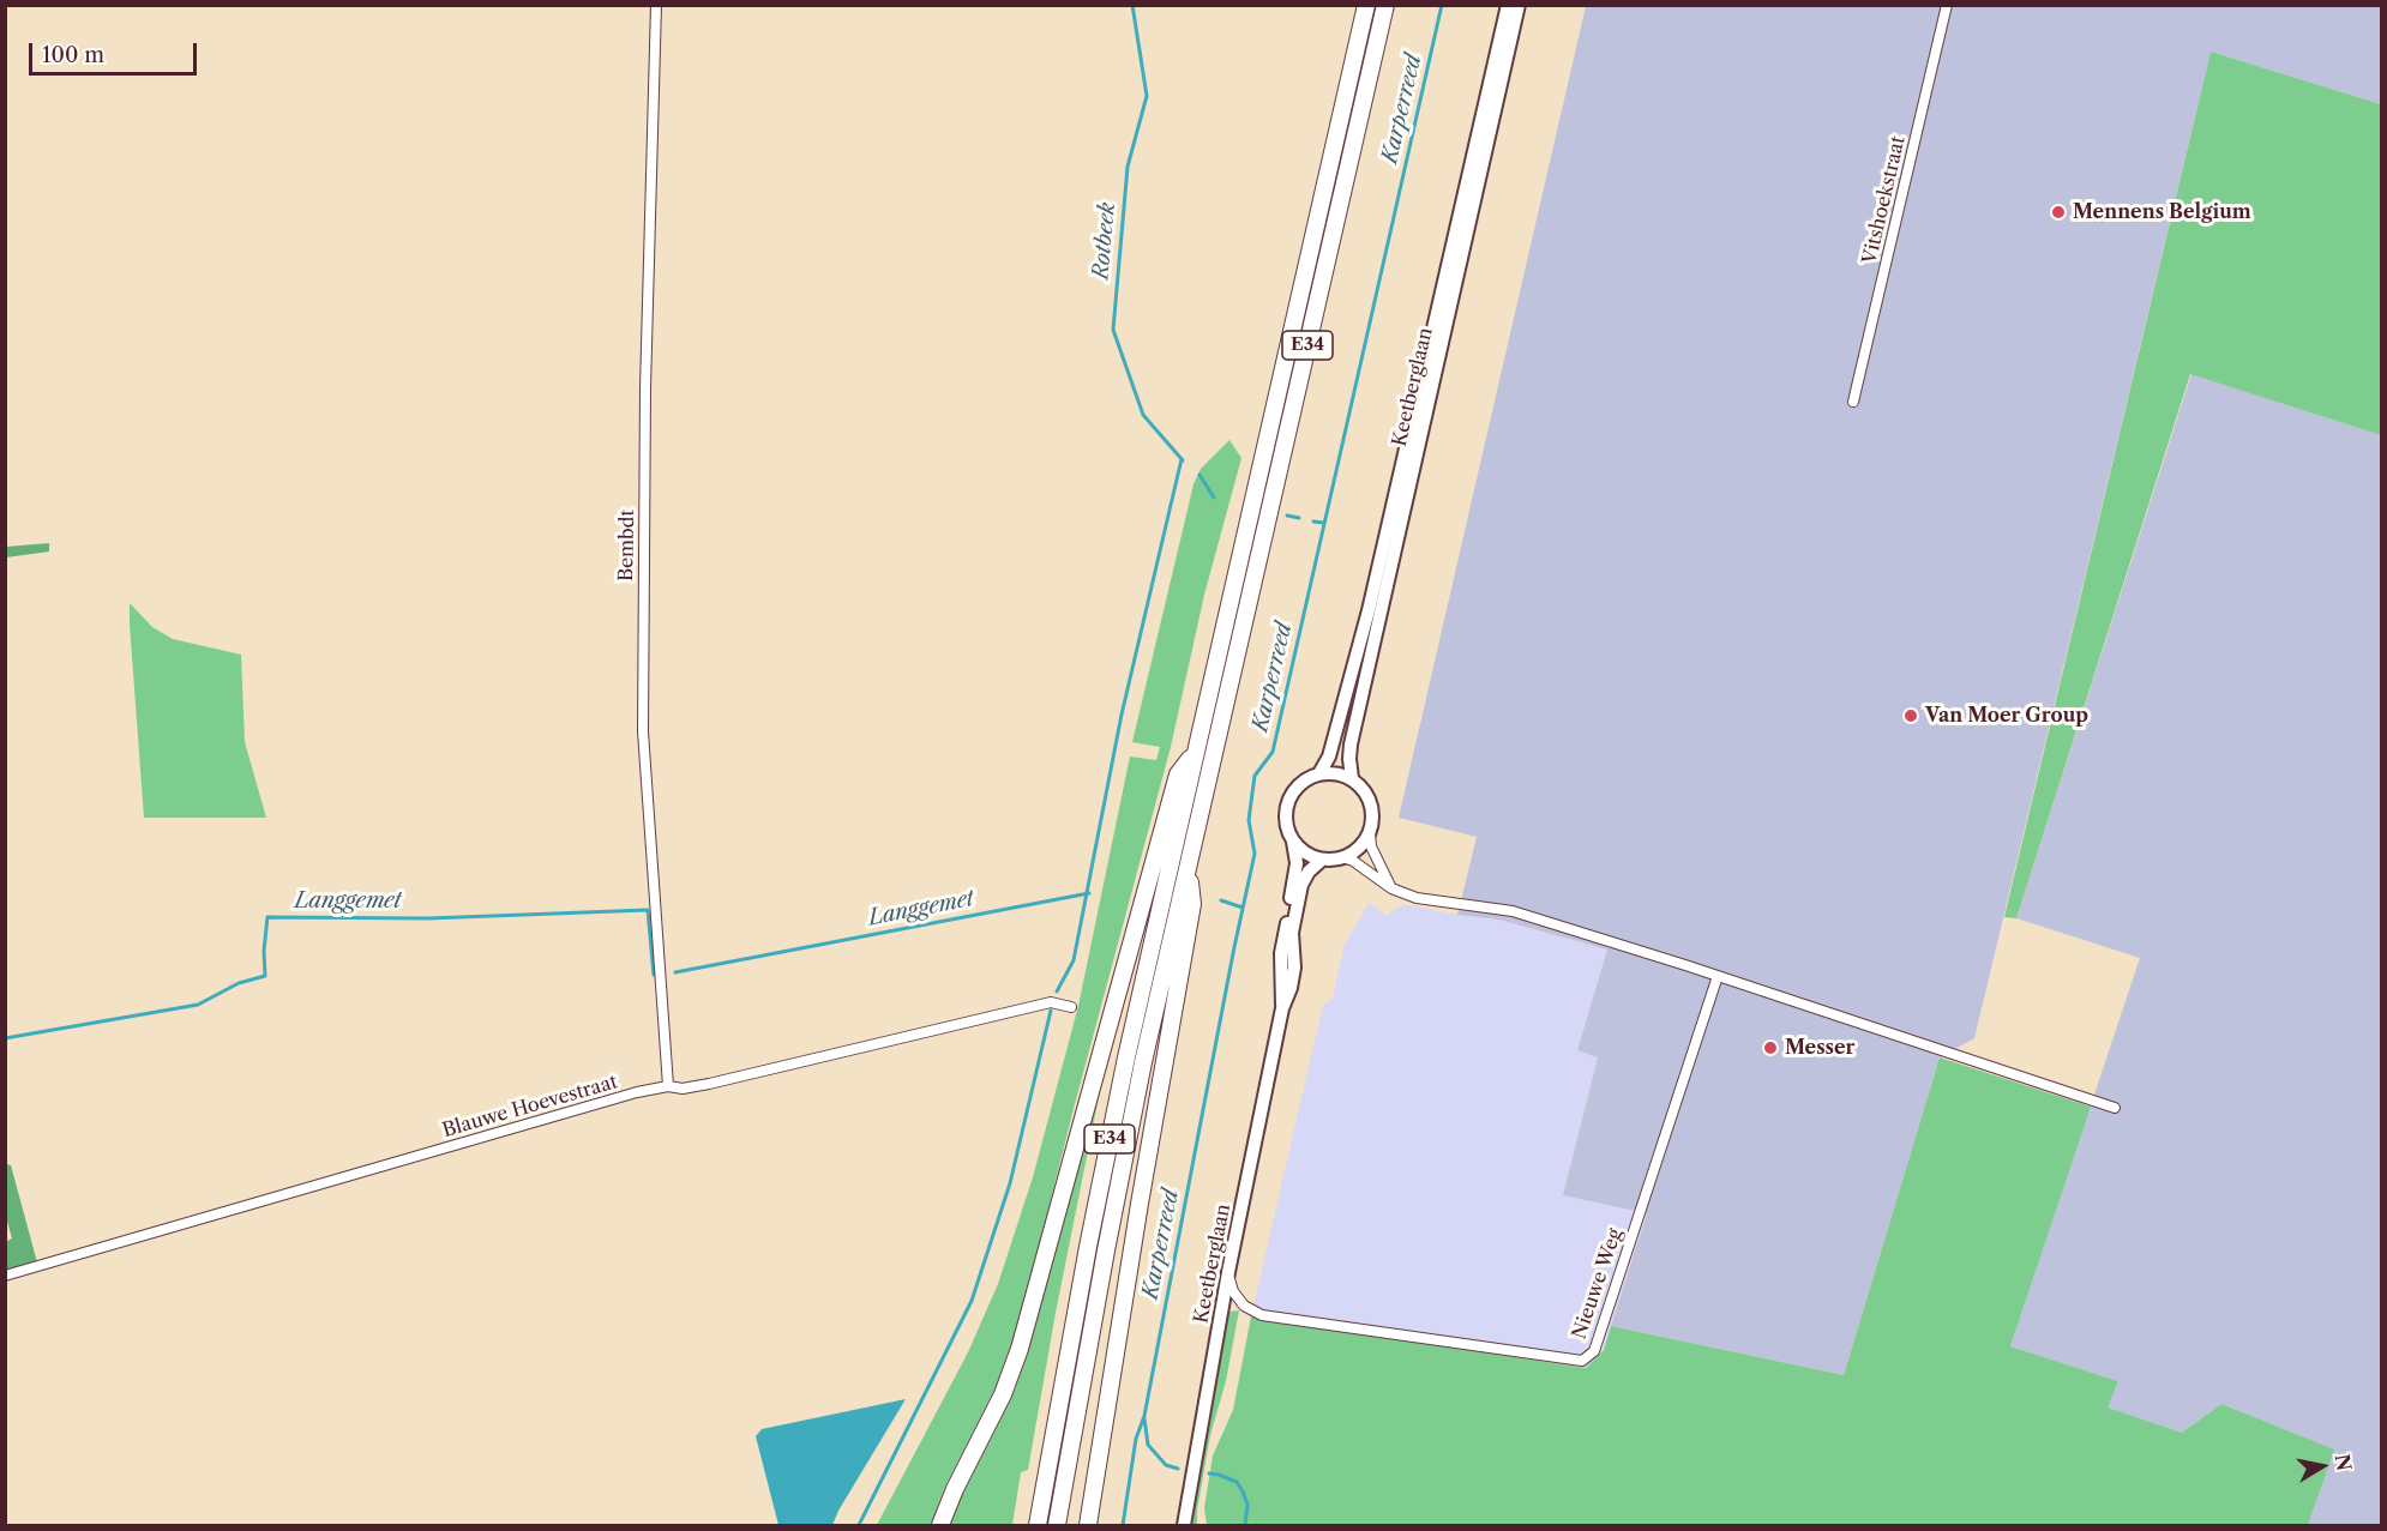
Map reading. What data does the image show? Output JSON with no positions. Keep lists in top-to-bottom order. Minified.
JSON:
{"streets":{"highway":["E34"],"main road":["Keetberglaan"],"street":["Vitshoekstraat","Bembdt","Blauwe Hoevestraat","Nieuwe Weg"]},"crossings":[["Keetberglaan","Nieuwe Weg"],["Bembdt","Blauwe Hoevestraat"]],"water":["Karperreed","Rotbeek","Langgemet"],"places":["Mennens Belgium","Van Moer Group","Messer"],"scale_bar":"100 m","north":"right"}
